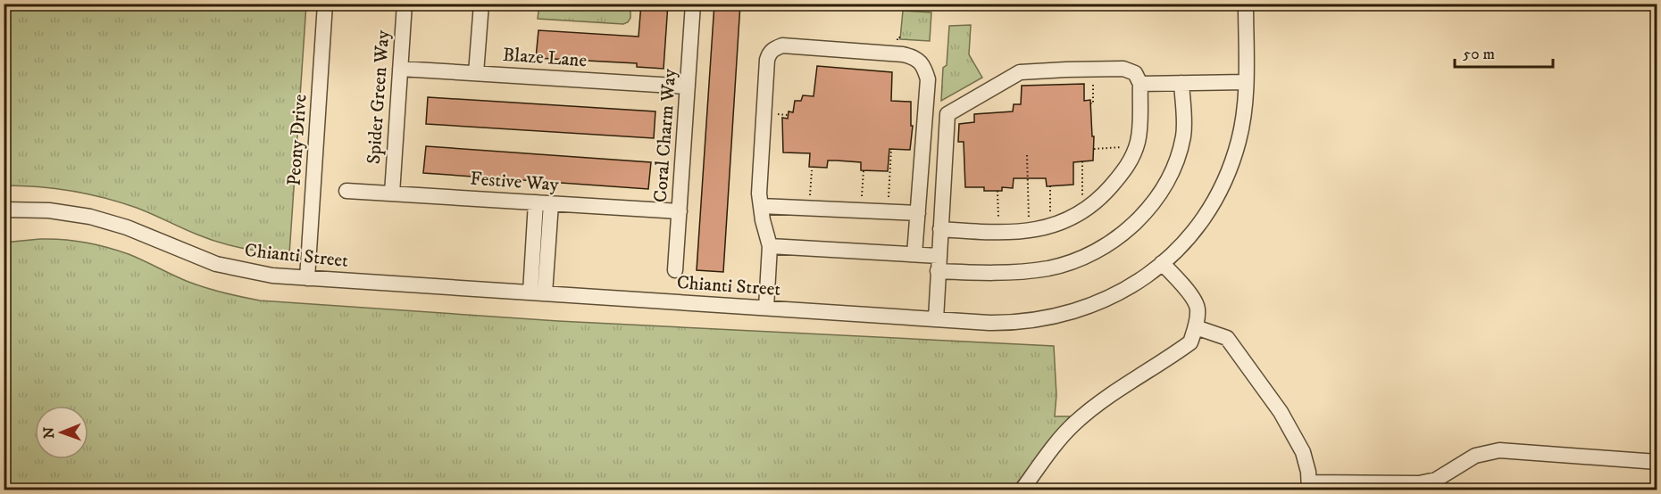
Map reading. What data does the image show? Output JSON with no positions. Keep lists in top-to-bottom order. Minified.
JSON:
{"streets":{"street":["Blaze Lane","Spider Green Way","Coral Charm Way","Peony Drive","Festive Way","Chianti Street"]},"crossings":[["Blaze Lane","Spider Green Way"],["Blaze Lane","Coral Charm Way"],["Spider Green Way","Festive Way"],["Coral Charm Way","Festive Way"],["Peony Drive","Chianti Street"]],"scale_bar":"50 m","north":"left"}
